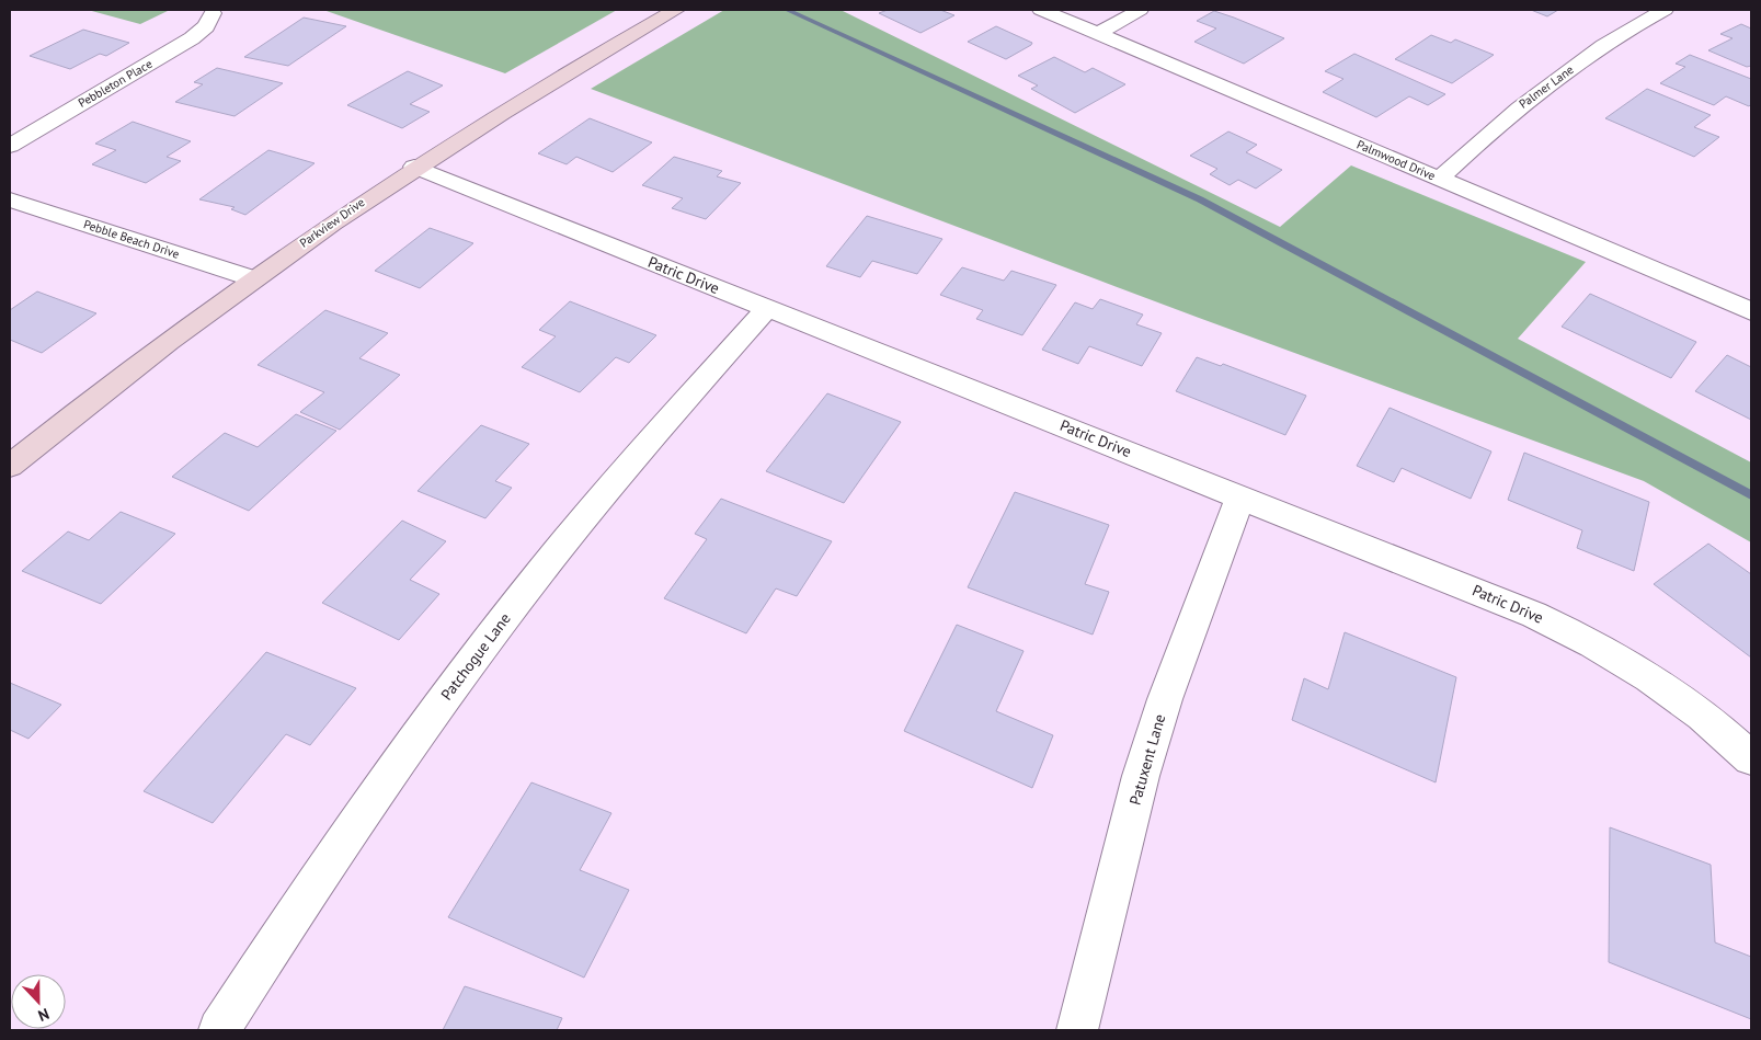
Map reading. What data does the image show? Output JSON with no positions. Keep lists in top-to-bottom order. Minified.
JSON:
{"streets":{"street":["Pebbleton Place","Palmer Lane","Palmwood Drive","Parkview Drive","Pebble Beach Drive","Patric Drive","Patchogue Lane","Patuxent Lane"]},"crossings":[["Palmer Lane","Palmwood Drive"],["Parkview Drive","Pebble Beach Drive"],["Parkview Drive","Patric Drive"],["Patric Drive","Patchogue Lane"],["Patric Drive","Patuxent Lane"]],"north":"bottom"}
